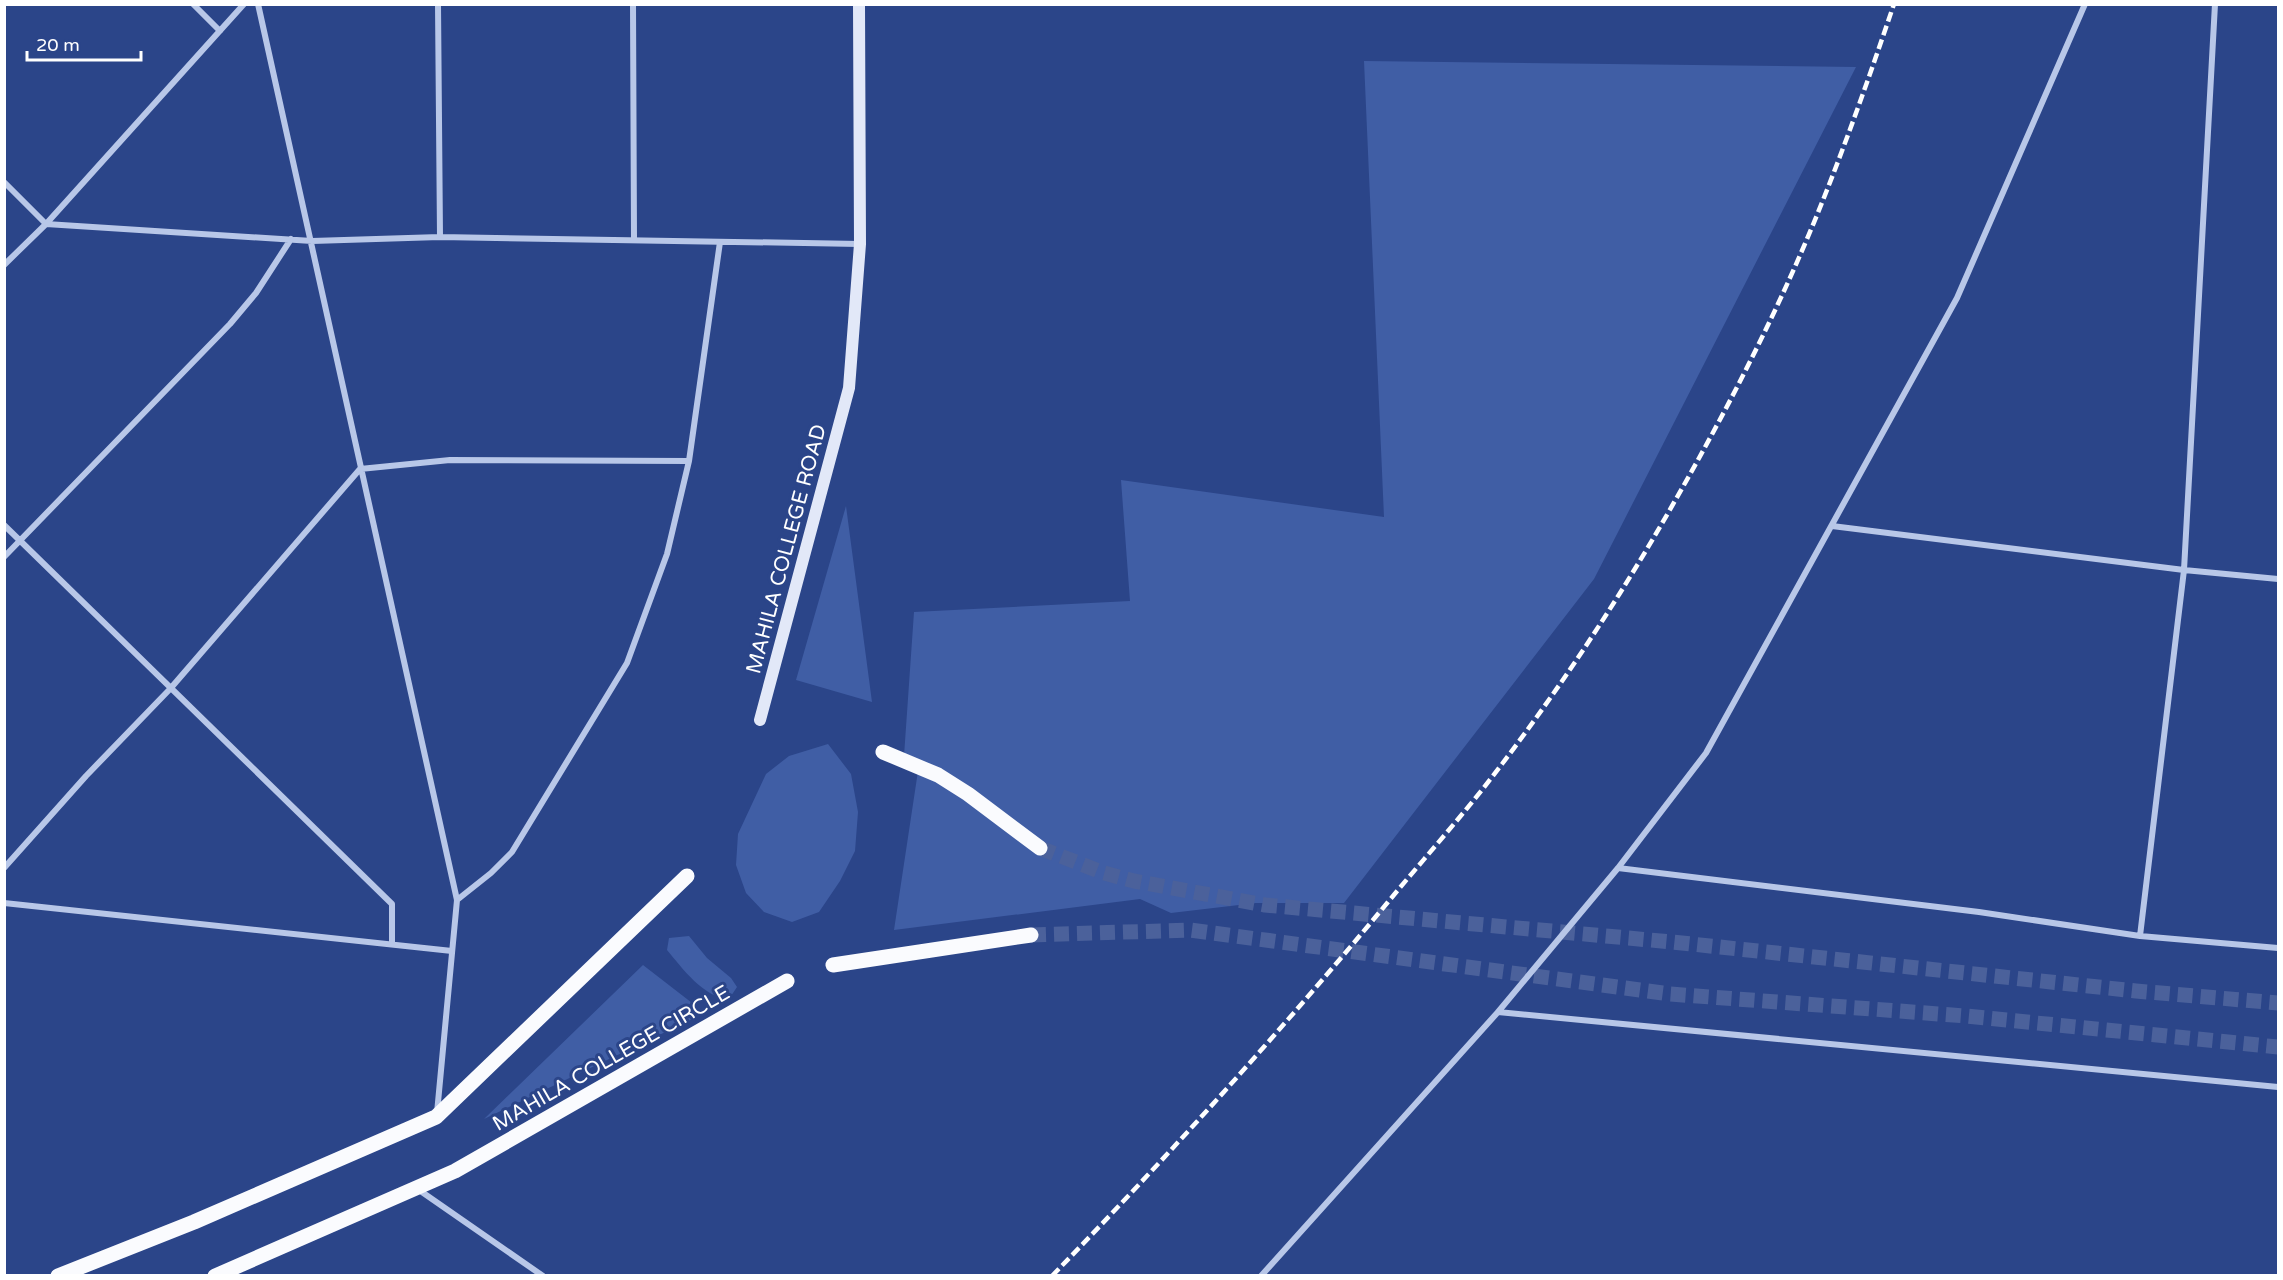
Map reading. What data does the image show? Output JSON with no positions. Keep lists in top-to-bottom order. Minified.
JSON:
{"streets":{"main road":["MAHILA COLLEGE ROAD","MAHILA COLLEGE CIRCLE"]},"scale_bar":"20 m"}
